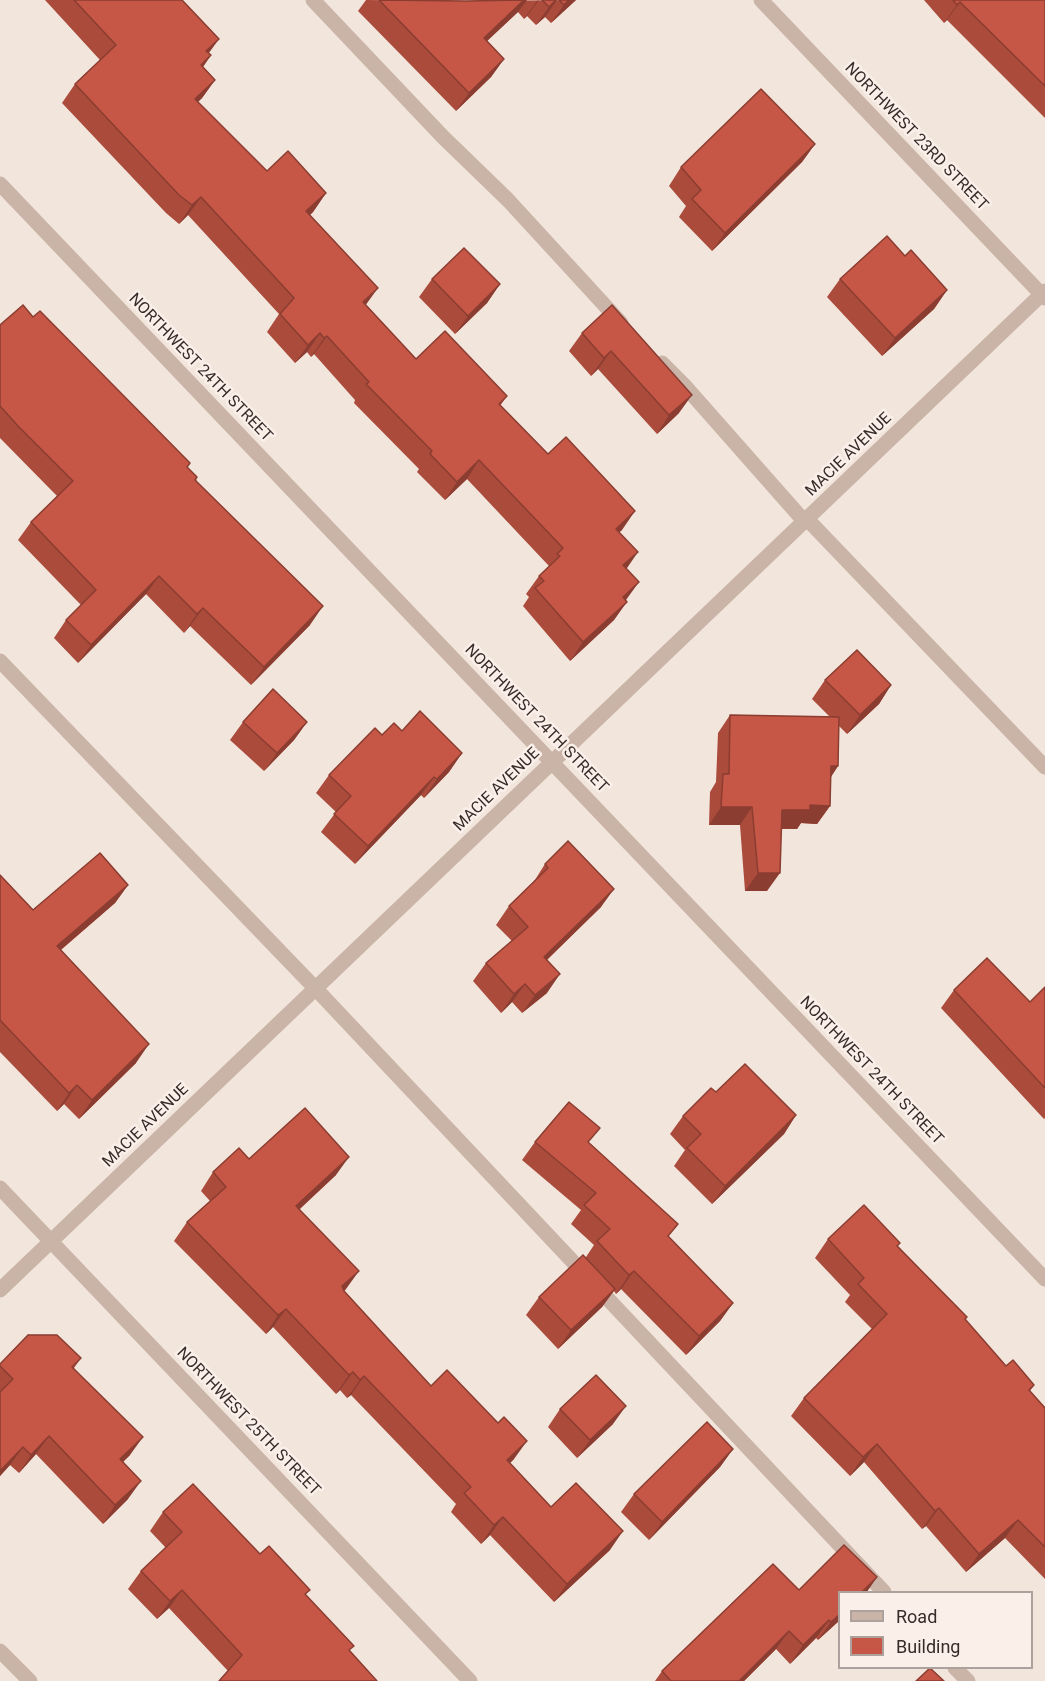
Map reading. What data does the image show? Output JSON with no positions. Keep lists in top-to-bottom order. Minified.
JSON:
{"streets":{"street":["NORTHWEST 23RD STREET","NORTHWEST 24TH STREET","MACIE AVENUE","NORTHWEST 25TH STREET"]},"crossings":[["NORTHWEST 23RD STREET","MACIE AVENUE"],["NORTHWEST 24TH STREET","MACIE AVENUE"],["MACIE AVENUE","NORTHWEST 25TH STREET"]],"legend":["Road","Building"]}
